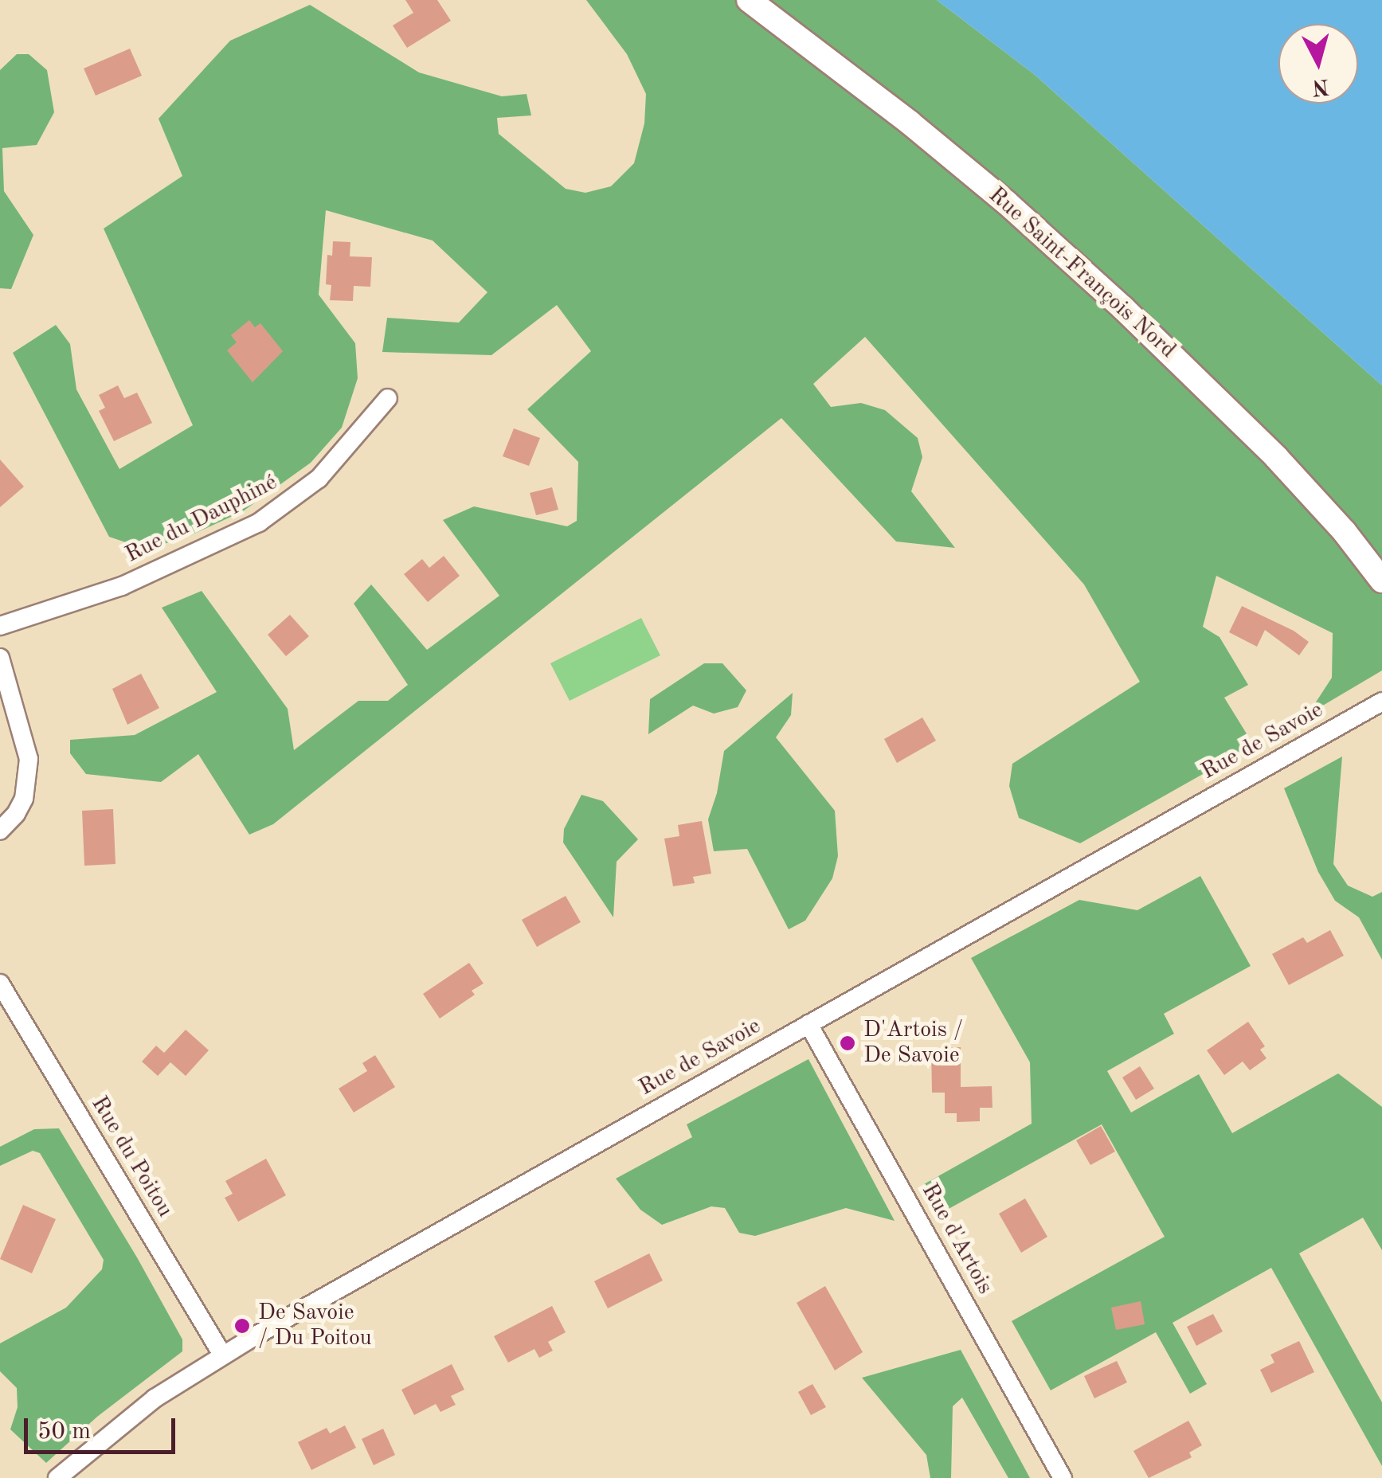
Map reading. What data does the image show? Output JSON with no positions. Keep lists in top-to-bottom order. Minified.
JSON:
{"streets":{"street":["Rue Saint-François Nord","Rue du Dauphiné","Rue de Savoie","Rue du Poitou","Rue d'Artois"]},"crossings":[["Rue de Savoie","Rue du Poitou"],["Rue de Savoie","Rue d'Artois"]],"places":["D'Artois / De Savoie","De Savoie / Du Poitou"],"scale_bar":"50 m","north":"bottom"}
